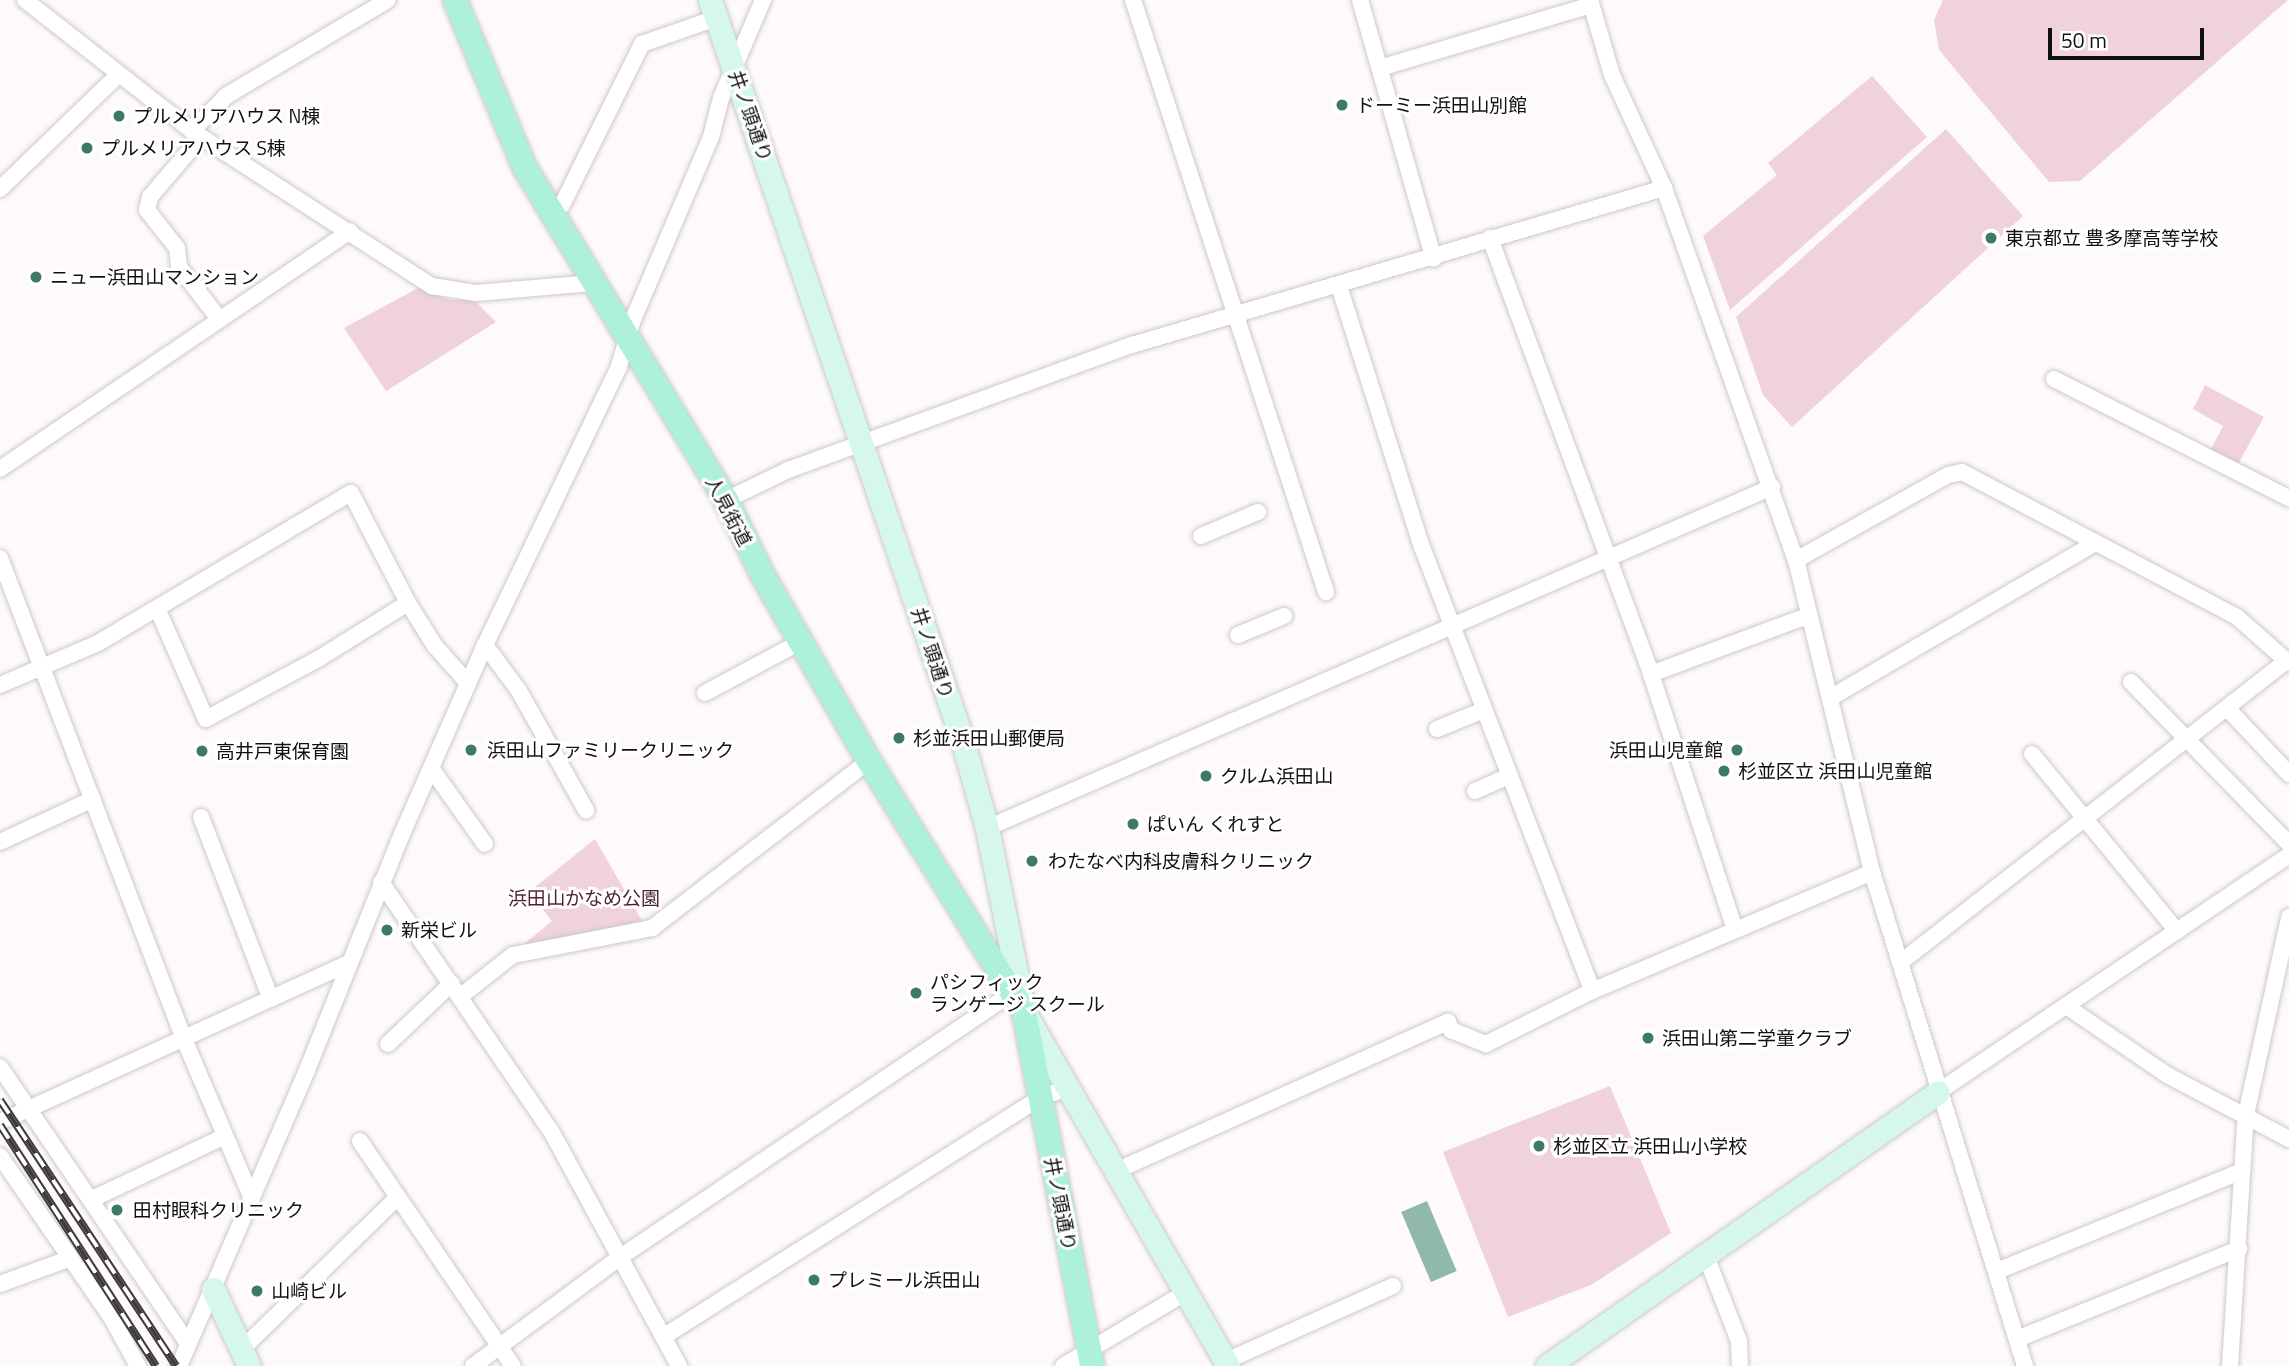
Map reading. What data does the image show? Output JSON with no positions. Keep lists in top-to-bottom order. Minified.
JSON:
{"streets":{"main road":["井ノ頭通り","人見街道"]},"crossings":[["井ノ頭通り","人見街道"]],"parks":["浜田山かなめ公園"],"places":["ドーミー浜田山別館","プルメリアハウス N棟","プルメリアハウス S棟","東京都立 豊多摩高等学校","ニュー浜田山マンション","杉並浜田山郵便局","浜田山ファミリークリニック","浜田山児童館","高井戸東保育園","杉並区立 浜田山児童館","クルム浜田山","ぱいん くれすと","わたなべ内科皮膚科クリニック","新栄ビル","パシフィック ランゲージ スクール","浜田山第二学童クラブ","杉並区立 浜田山小学校","田村眼科クリニック","プレミール浜田山","山崎ビル"],"scale_bar":"50 m"}
